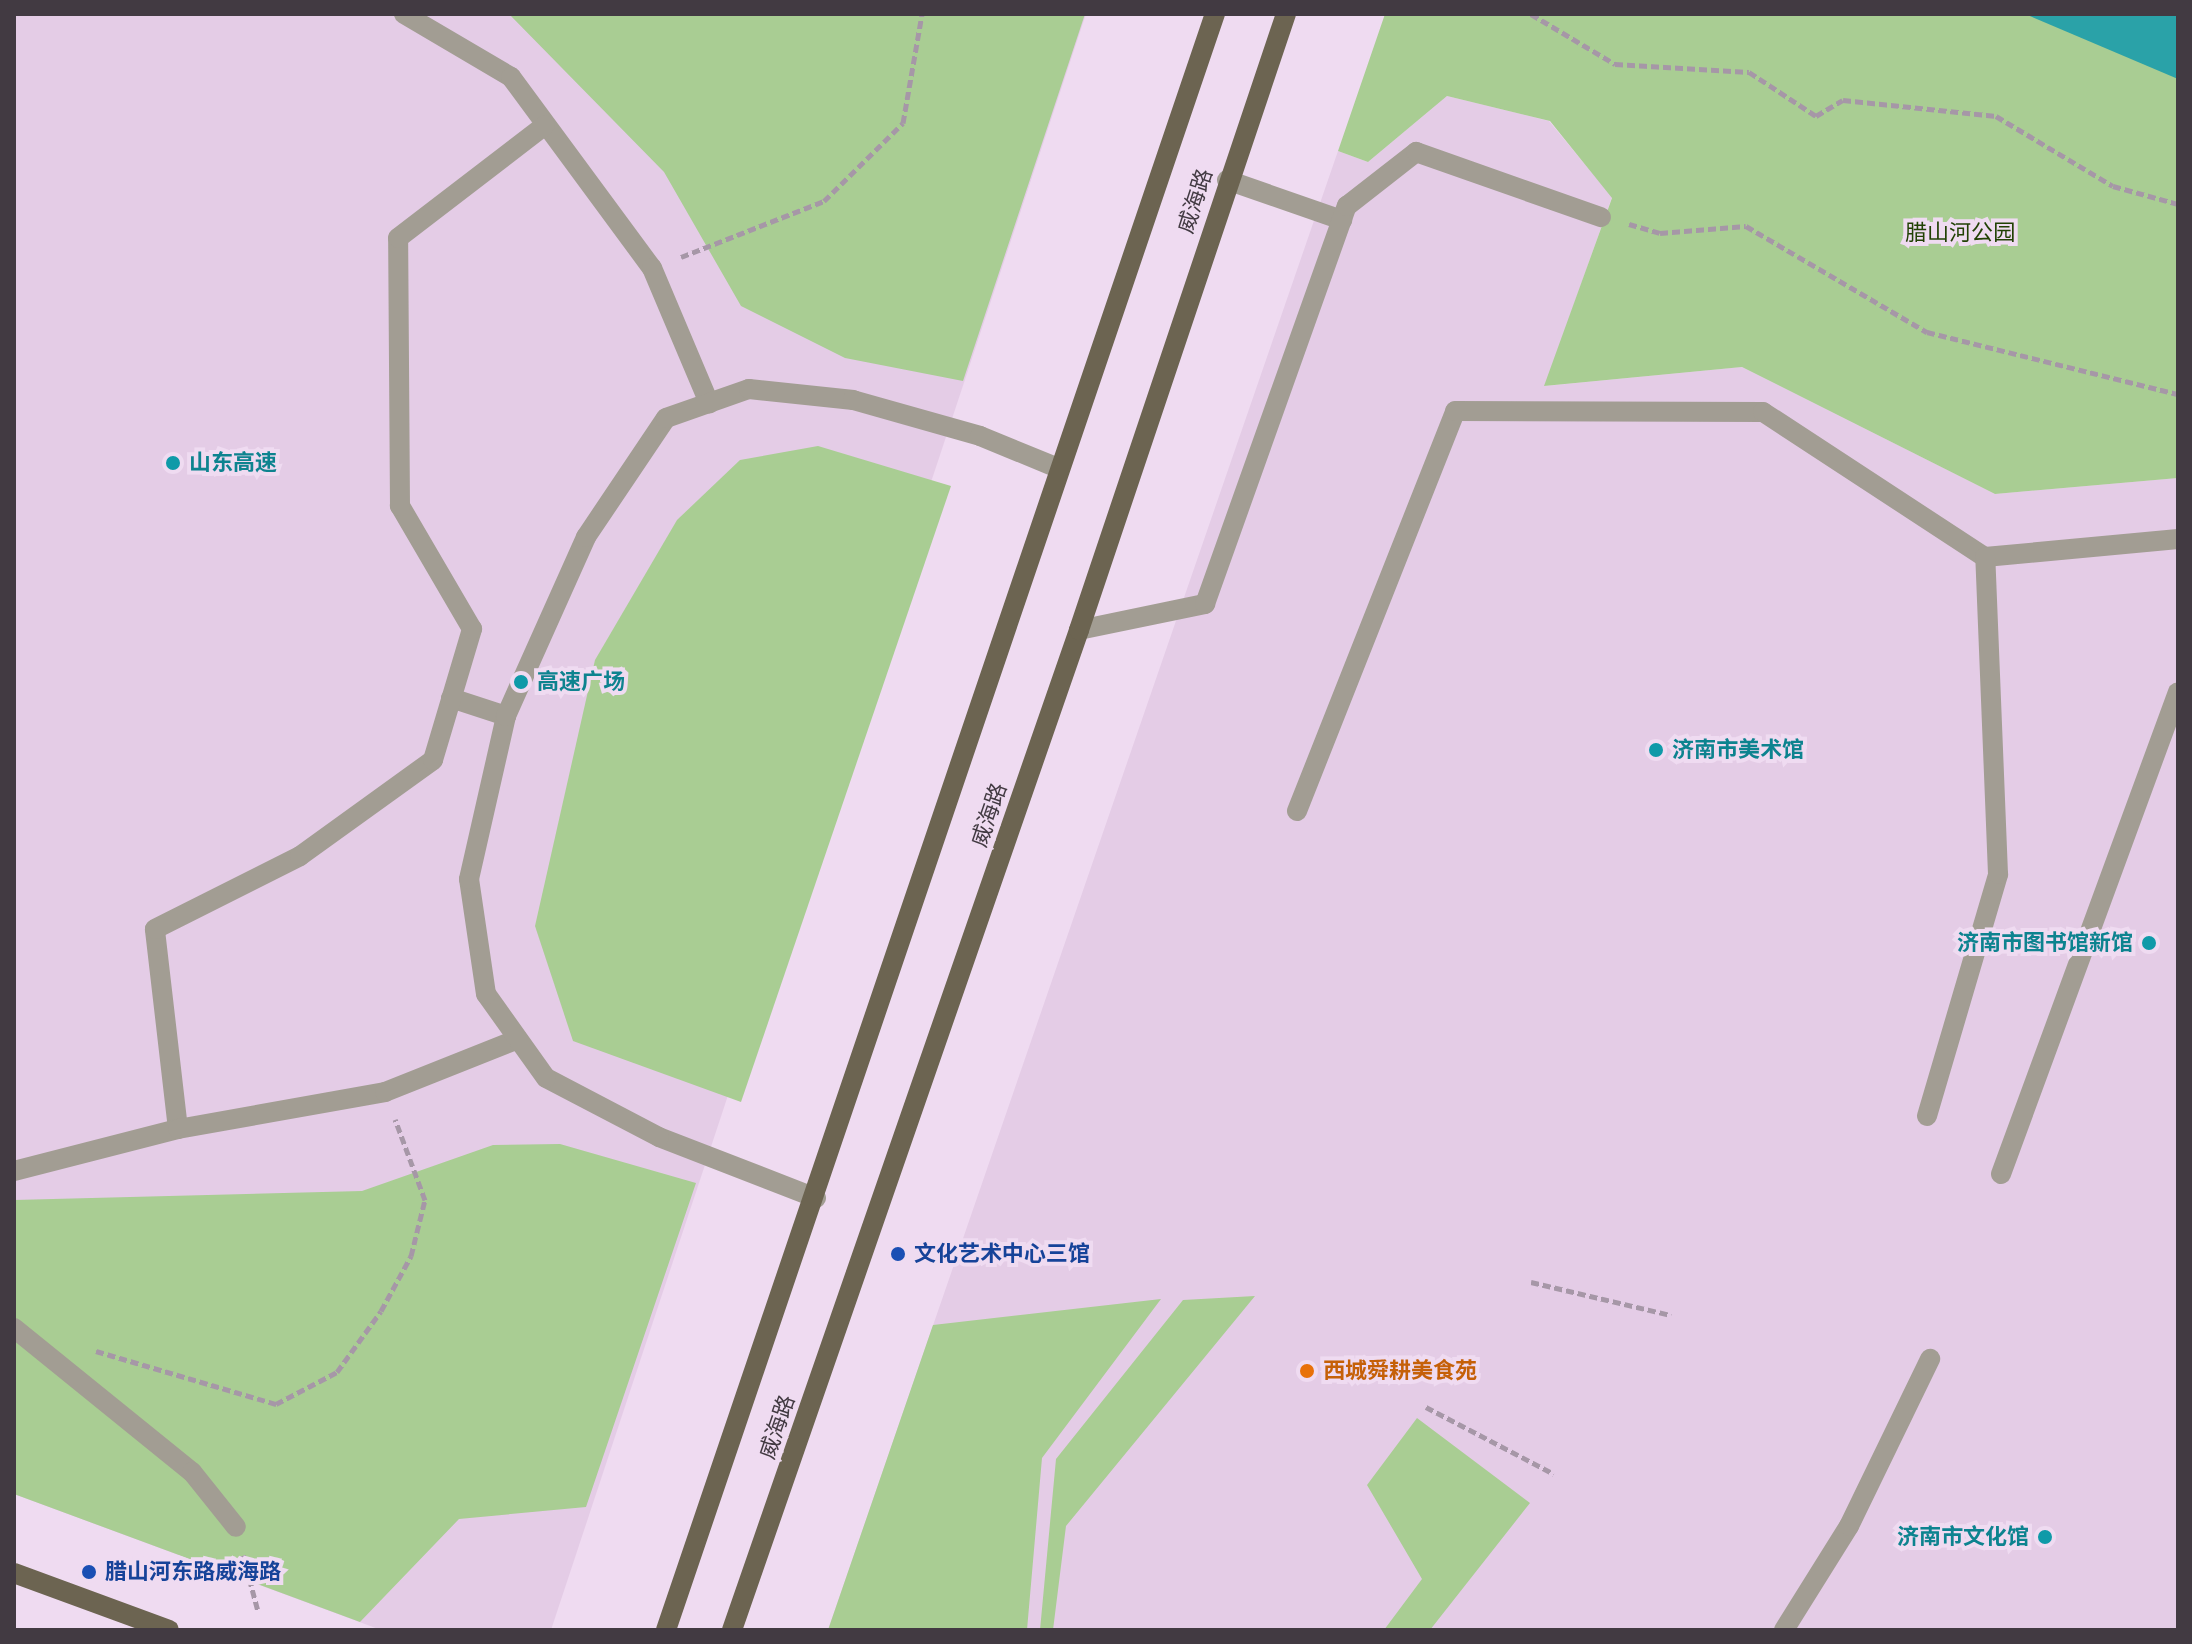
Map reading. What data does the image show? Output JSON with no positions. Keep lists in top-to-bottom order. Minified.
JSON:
{"streets":{"main road":["威海路"]},"parks":["腊山河公园"],"places":["山东高速","高速广场","济南市美术馆","济南市图书馆新馆","文化艺术中心三馆","西城舜耕美食苑","济南市文化馆","腊山河东路威海路"]}
